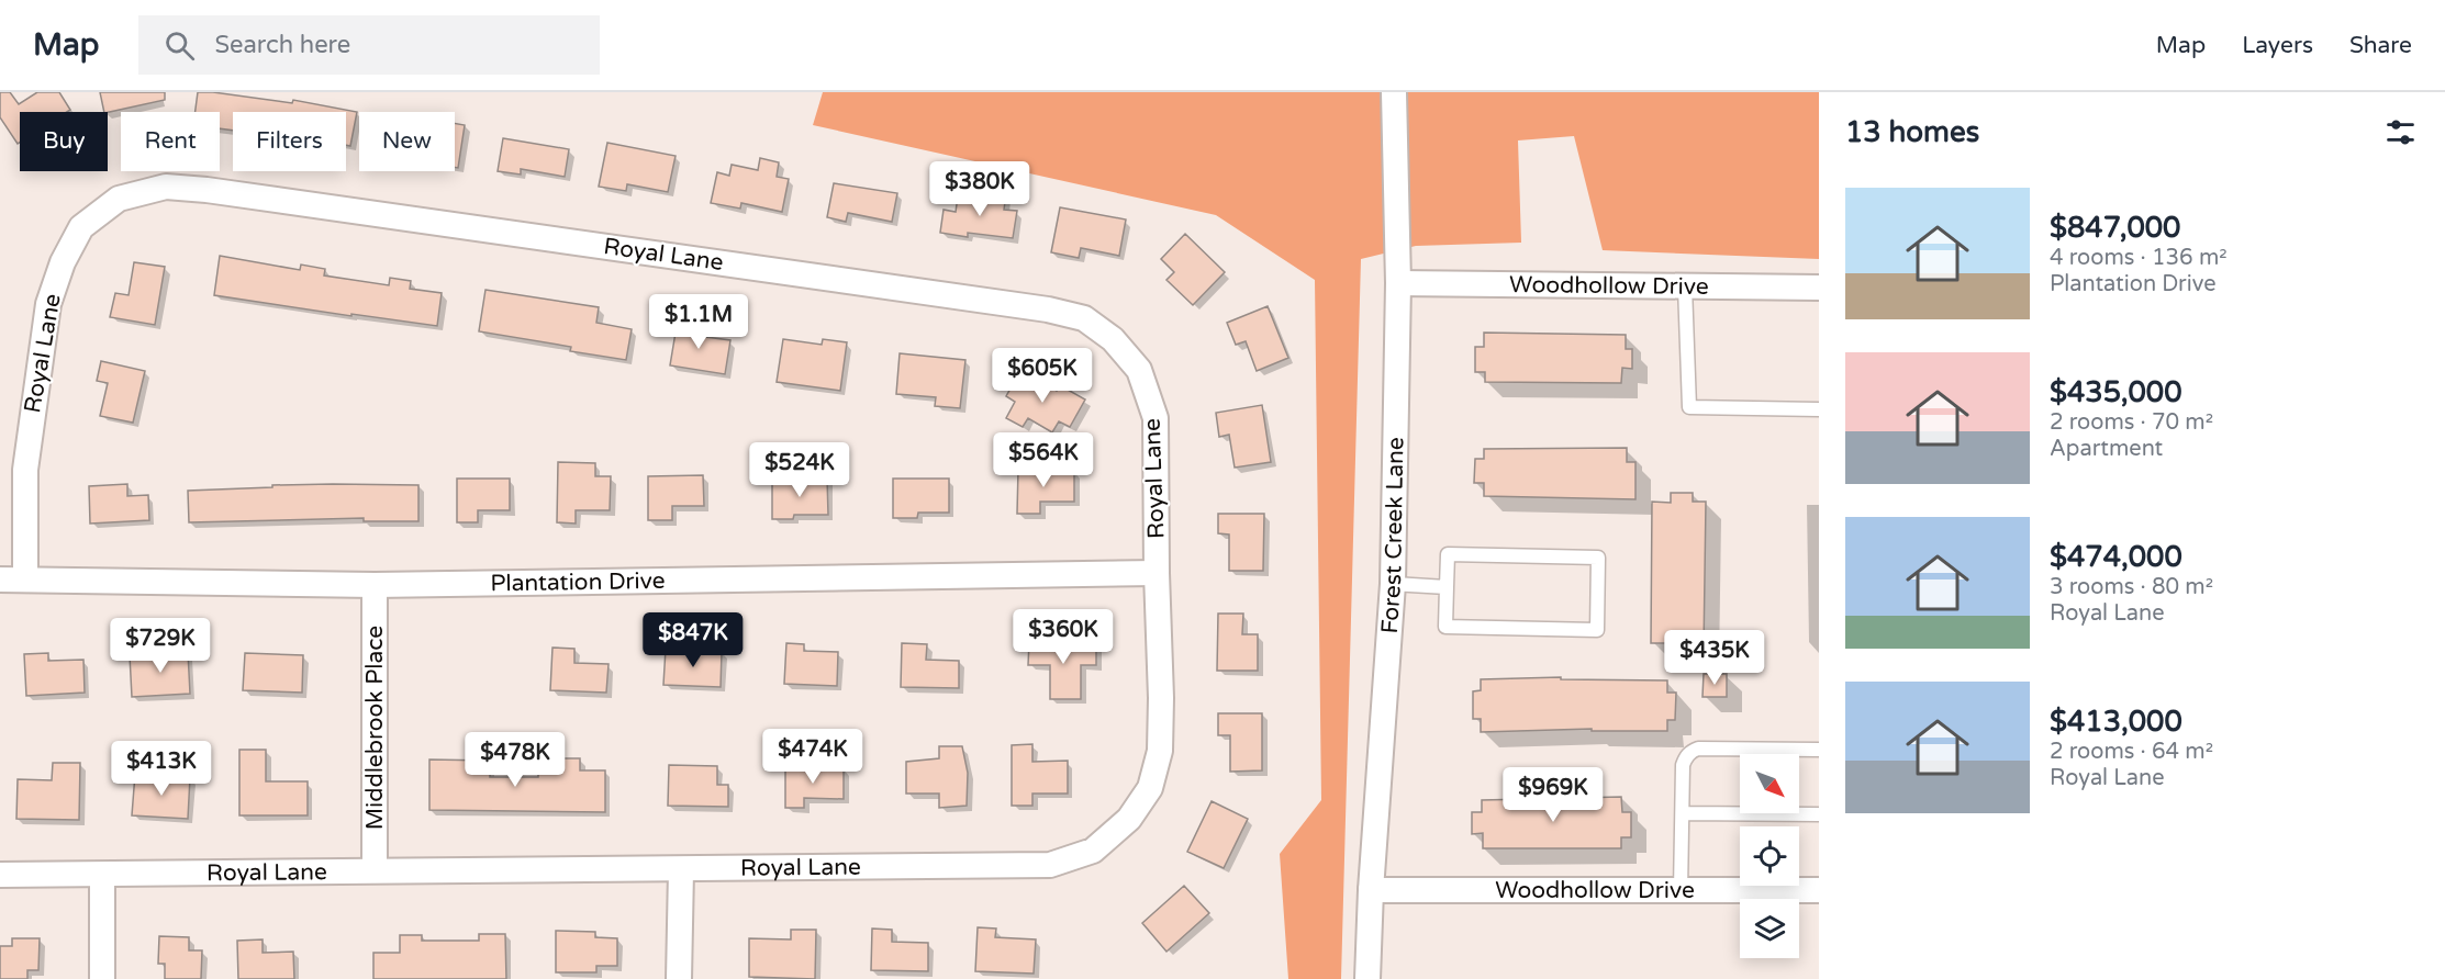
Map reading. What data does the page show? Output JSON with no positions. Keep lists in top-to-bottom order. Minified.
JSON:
{"streets":{"street":["Royal Lane","Woodhollow Drive","Forest Creek Lane","Plantation Drive","Middlebrook Place"]},"crossings":[["Royal Lane","Plantation Drive"],["Royal Lane","Middlebrook Place"],["Woodhollow Drive","Forest Creek Lane"],["Plantation Drive","Middlebrook Place"]],"north":"bottom right","page":{"header":"Map","search":"Search here","nav":["Map","Layers","Share"],"heading":"13 homes","chip":["Buy","Rent","Filters","New"],"price":["$380K","$1.1M","$605K","$564K","$524K","$360K","$847K","$729K","$435K","$474K","$478K","$413K","$969K"],"list":[{"name":"$847,000","note":"4 rooms · 136 m² · Plantation Drive"},{"name":"$435,000","note":"2 rooms · 70 m² · Apartment"},{"name":"$474,000","note":"3 rooms · 80 m² · Royal Lane"},{"name":"$413,000","note":"2 rooms · 64 m² · Royal Lane"}]}}
